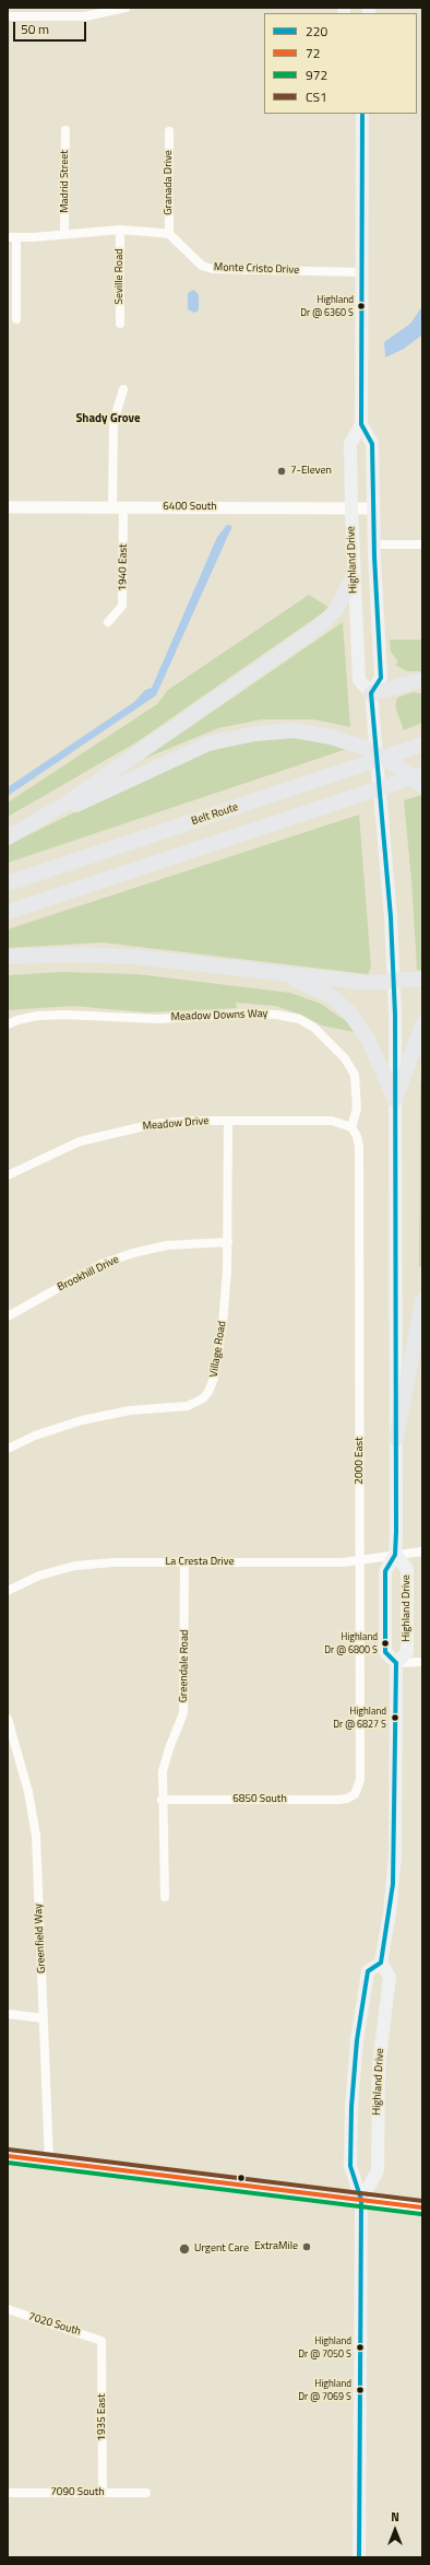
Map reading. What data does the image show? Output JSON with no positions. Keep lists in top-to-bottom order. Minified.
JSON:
{"streets":{"highway":["Belt Route"],"main road":["Highland Drive"],"street":["Madrid Street","Granada Drive","Monte Cristo Drive","Seville Road","6400 South","1940 East","Meadow Downs Way","Meadow Drive","Brookhill Drive","Village Road","2000 East","La Cresta Drive","Greendale Road","6850 South","Greenfield Way","7020 South","1935 East","7090 South"]},"crossings":[["Granada Drive","Monte Cristo Drive"],["Monte Cristo Drive","Highland Drive"],["6400 South","Highland Drive"],["6400 South","1940 East"],["Highland Drive","La Cresta Drive"],["Meadow Downs Way","Meadow Drive"],["Meadow Downs Way","2000 East"],["Meadow Drive","Village Road"],["Meadow Drive","2000 East"],["Brookhill Drive","Village Road"],["2000 East","La Cresta Drive"],["2000 East","6850 South"],["La Cresta Drive","Greendale Road"],["Greendale Road","6850 South"],["7020 South","1935 East"],["1935 East","7090 South"]],"districts":["Shady Grove"],"places":["Highland Dr @ 6360 S","7-Eleven","Highland Dr @ 6800 S","Highland Dr @ 6827 S","ExtraMile","Urgent Care","Highland Dr @ 7050 S","Highland Dr @ 7069 S"],"lines":["transit line 220","transit line CS1","transit line 72","transit line 972"],"legend":["220","72","972","CS1"],"scale_bar":"50 m","north":"top"}
